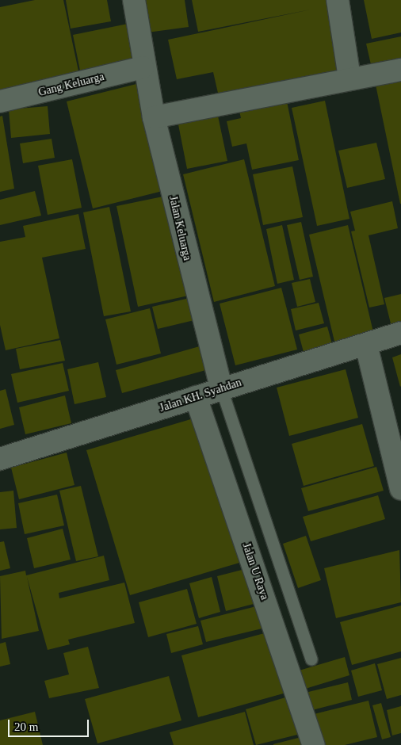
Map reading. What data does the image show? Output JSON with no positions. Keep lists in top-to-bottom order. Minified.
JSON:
{"streets":{"street":["Gang Keluarga","Jalan Keluarga","Jalan KH. Syahdan","Jalan U Raya"]},"crossings":[["Gang Keluarga","Jalan Keluarga"],["Jalan Keluarga","Jalan KH. Syahdan"],["Jalan KH. Syahdan","Jalan U Raya"]],"scale_bar":"20 m"}
